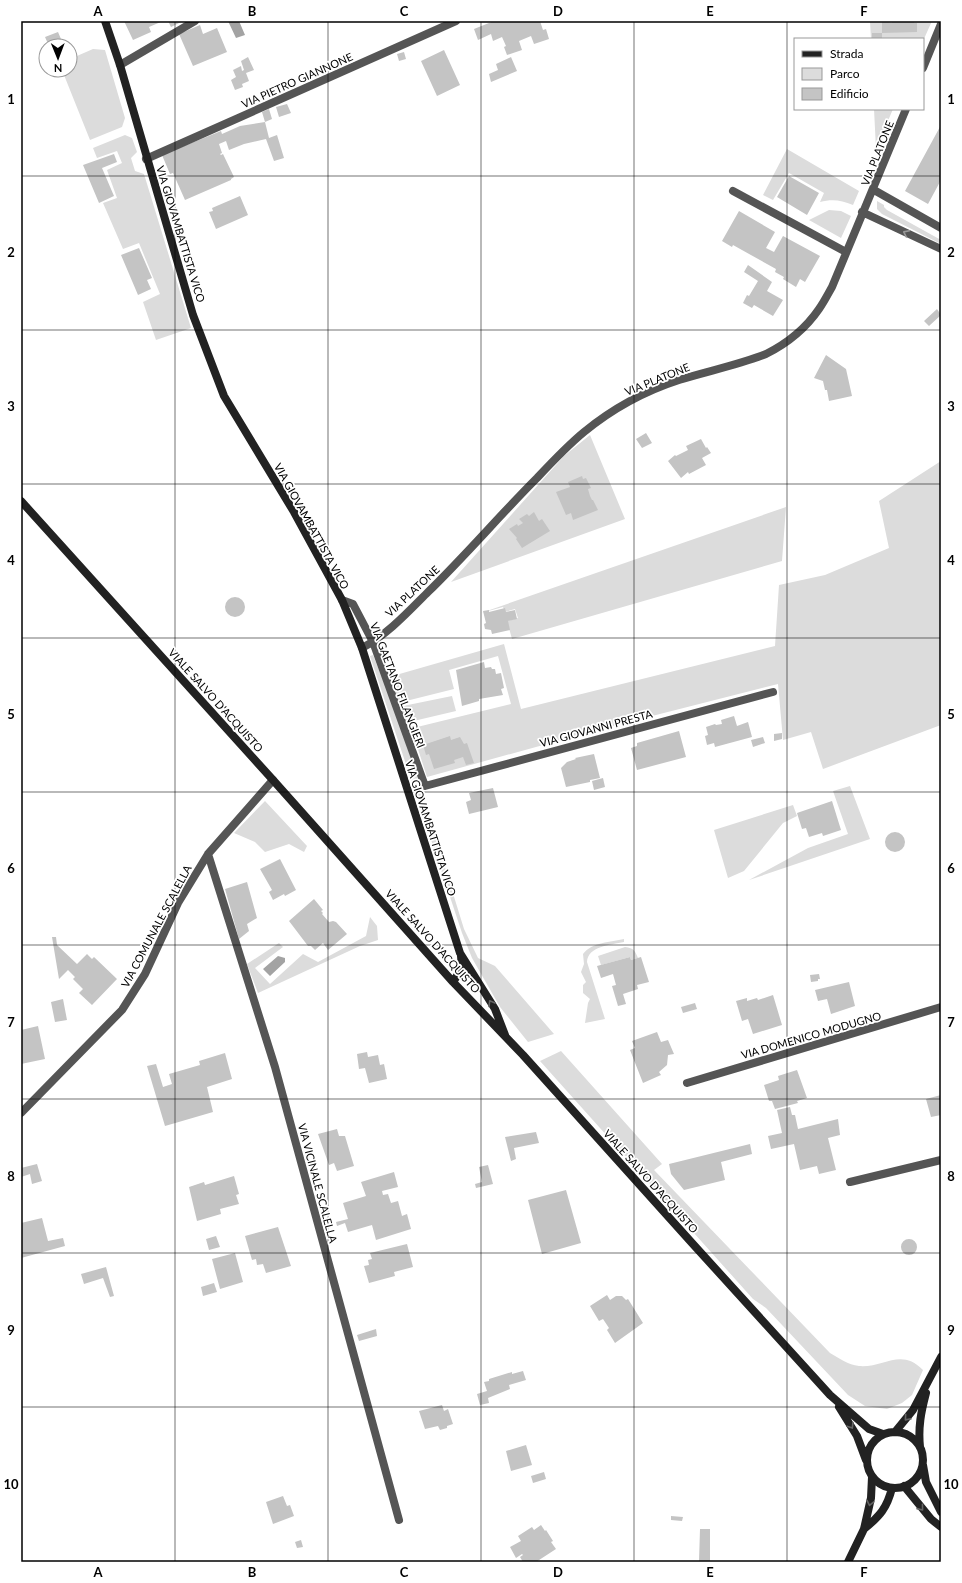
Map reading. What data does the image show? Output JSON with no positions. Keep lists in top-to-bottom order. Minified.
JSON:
{"streets":{"street":["VIA PIETRO GIANNONE","VIA PLATONE","VIA GIOVAMBATTISTA VICO","VIA GAETANO FILANGIERI","VIALE SALVO D'ACQUISTO","VIA GIOVANNI PRESTA","VIA COMUNALE SCALELLA","VIA DOMENICO MODUGNO","VIA VICINALE SCALELLA"]},"crossings":[["VIA PIETRO GIANNONE","VIA GIOVAMBATTISTA VICO"],["VIA PLATONE","VIA GIOVAMBATTISTA VICO"],["VIA PLATONE","VIA GAETANO FILANGIERI"],["VIA GIOVAMBATTISTA VICO","VIA GAETANO FILANGIERI"],["VIA GIOVAMBATTISTA VICO","VIALE SALVO D'ACQUISTO"],["VIA GAETANO FILANGIERI","VIA GIOVANNI PRESTA"],["VIALE SALVO D'ACQUISTO","VIA COMUNALE SCALELLA"],["VIA COMUNALE SCALELLA","VIA VICINALE SCALELLA"]],"legend":["Strada","Parco","Edificio"],"north":"bottom","grid":{"columns":["A","B","C","D","E","F"],"rows":["1","2","3","4","5","6","7","8","9","10"]}}
